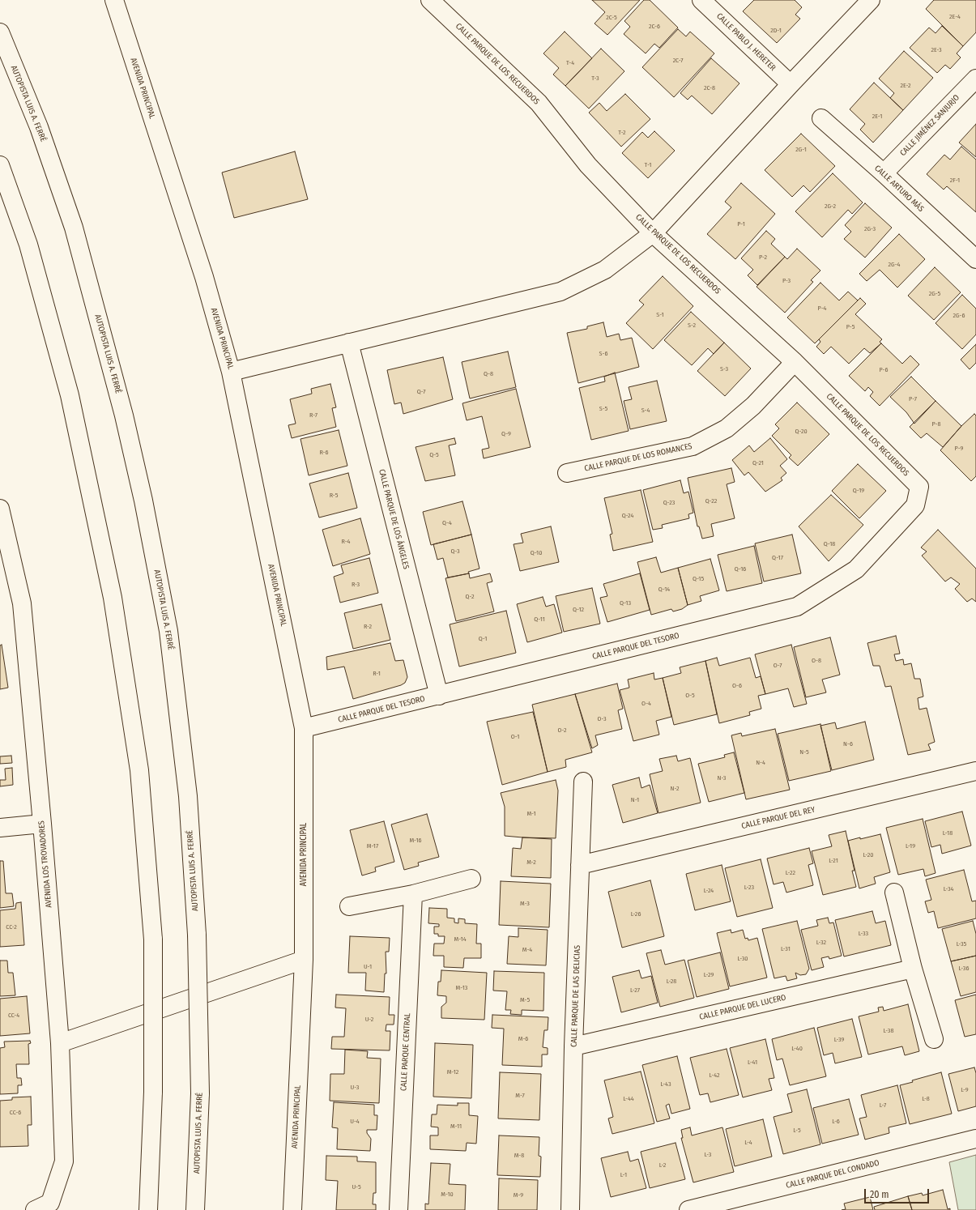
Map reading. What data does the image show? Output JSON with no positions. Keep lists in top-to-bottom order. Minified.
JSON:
{"streets":{"main road":["CALLE PABLO J. HERETER","CALLE PARQUE DE LOS RECUERDOS","AVENIDA PRINCIPAL","AUTOPISTA LUIS A. FERRÉ","CALLE JIMÉNEZ SANJURJO","CALLE ARTURO MÁS","CALLE PARQUE DE LOS ROMANCES","CALLE PARQUE DE LOS ÁNGELES","CALLE PARQUE DEL TESORO","CALLE PARQUE DEL REY","AVENIDA LOS TROVADORES","CALLE PARQUE DE LAS DELICIAS","CALLE PARQUE DEL LUCERO","CALLE PARQUE CENTRAL","CALLE PARQUE DEL CONDADO"]},"crossings":[["CALLE PARQUE DE LOS RECUERDOS","CALLE PARQUE DE LOS ROMANCES"],["CALLE PARQUE DE LOS RECUERDOS","CALLE PARQUE DEL TESORO"],["AVENIDA PRINCIPAL","CALLE PARQUE DEL TESORO"],["CALLE JIMÉNEZ SANJURJO","CALLE ARTURO MÁS"],["CALLE PARQUE DE LOS ÁNGELES","CALLE PARQUE DEL TESORO"],["CALLE PARQUE DEL REY","CALLE PARQUE DE LAS DELICIAS"],["CALLE PARQUE DE LAS DELICIAS","CALLE PARQUE DEL LUCERO"]],"house_numbers":["2E-4","2C-5","2C-6","2D-1","2E-3","2C-7","T-4","T-3","2E-2","2C-8","2E-1","T-2","2G-1","T-1","2F-1","2G-2","P-1","2G-3","P-2","2G-4","P-3","2G-5","P-4","S-1","2G-6","S-2","P-5","S-6","S-3","P-6","Q-8","Q-7","P-7","S-5","S-4","R-7","P-8","Q-20","Q-9","P-9","R-6","Q-5","Q-21","Q-19","R-5","Q-22","Q-23","Q-24","Q-4","R-4","Q-18","Q-3","Q-10","Q-17","Q-16","Q-15","R-3","Q-14","Q-2","Q-13","Q-12","Q-11","R-2","Q-1","O-8","O-7","R-1","O-6","O-5","O-4","O-3","O-2","O-1","N-6","N-5","N-4","N-3","N-2","N-1","M-1","L-18","M-16","M-17","L-19","L-20","L-21","M-2","L-22","L-23","L-34","L-24","M-3","L-26","CC-2","L-33","M-14","L-32","L-35","L-31","M-4","L-30","U-1","L-36","L-29","L-28","M-13","L-27","M-5","CC-4","U-2","L-38","M-6","L-39","L-40","L-41","M-12","L-42","L-43","U-3","L-9","M-7","L-44","L-8","L-7","CC-6","U-4","L-6","M-11","L-5","L-4","L-3","M-8","L-2","L-1","U-5","M-10","M-9"],"scale_bar":"20 m"}
